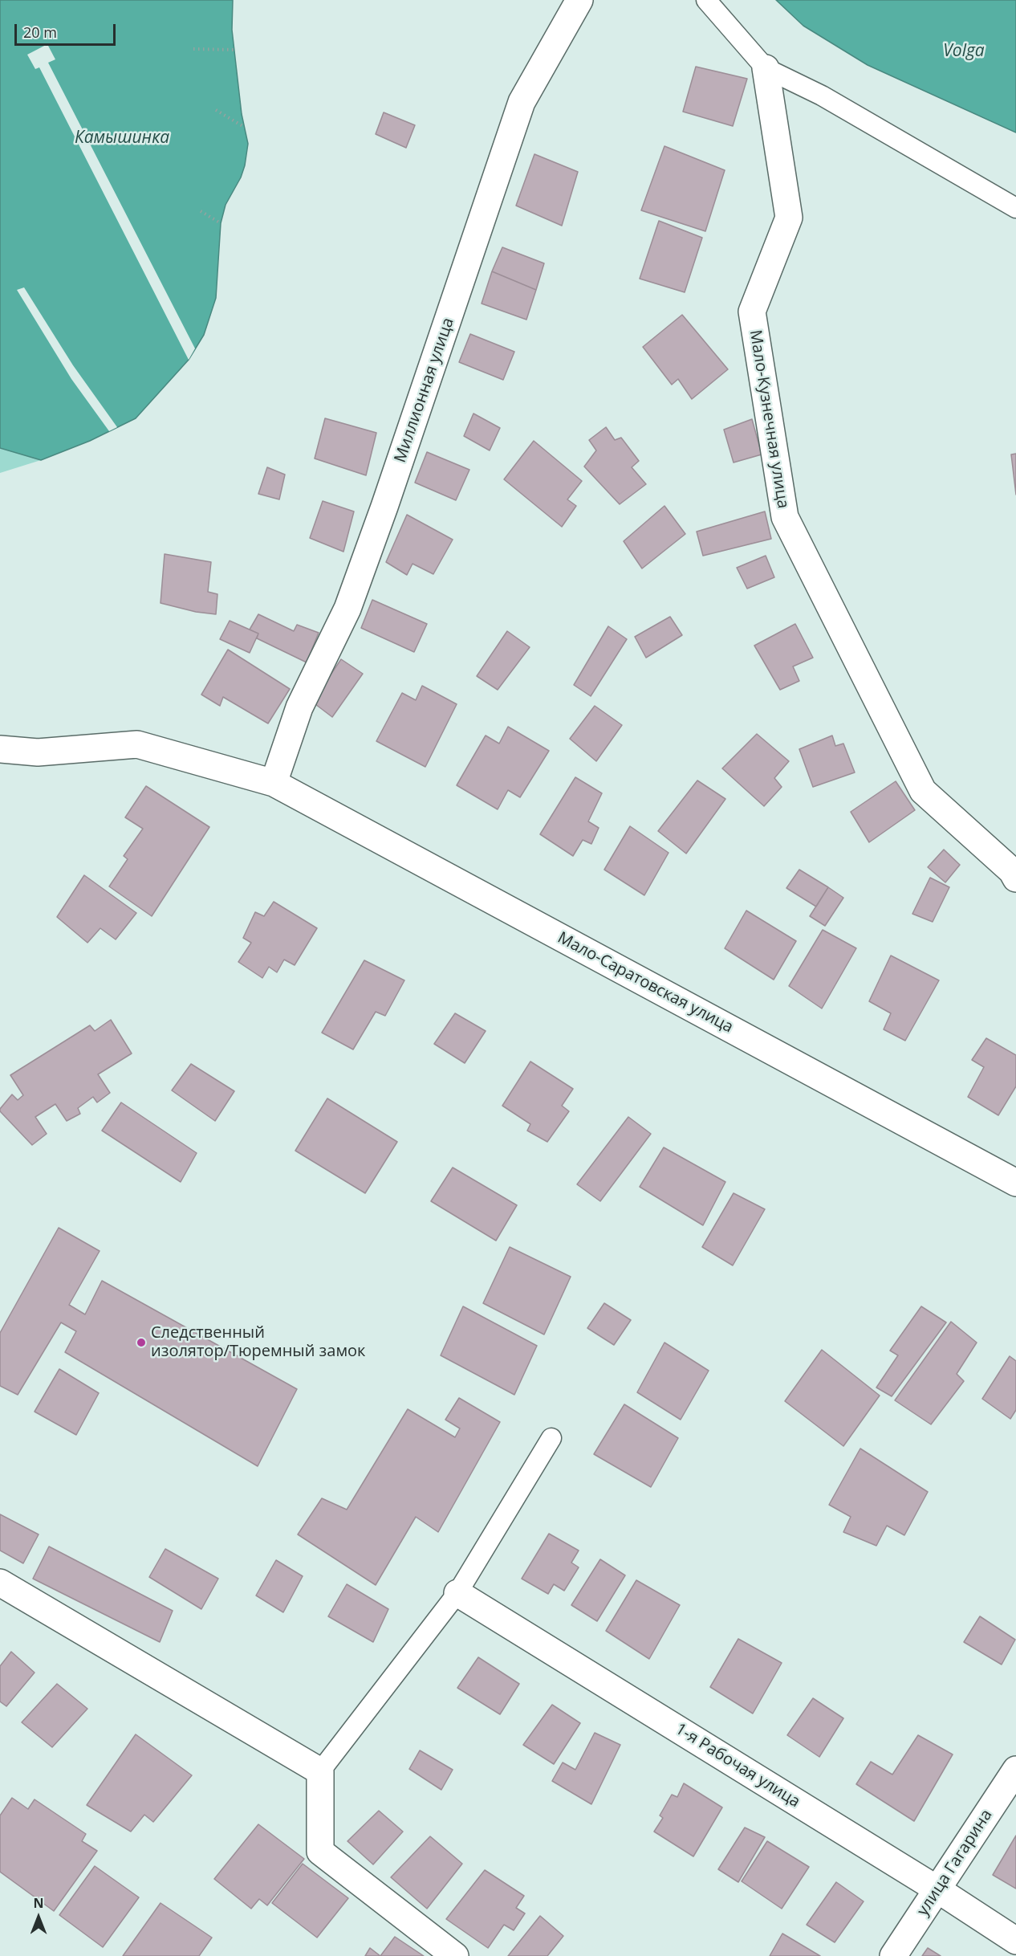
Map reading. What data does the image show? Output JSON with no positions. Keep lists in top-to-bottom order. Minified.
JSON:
{"streets":{"street":["Миллионная улица","Мало-Кузнечная улица","Мало-Саратовская улица","1-я Рабочая улица","улица Гагарина"]},"crossings":[["Миллионная улица","Мало-Саратовская улица"],["1-я Рабочая улица","улица Гагарина"]],"water":["Volga","Камышинка"],"places":["Следственный изолятор/Тюремный замок"],"scale_bar":"20 m","north":"top"}
